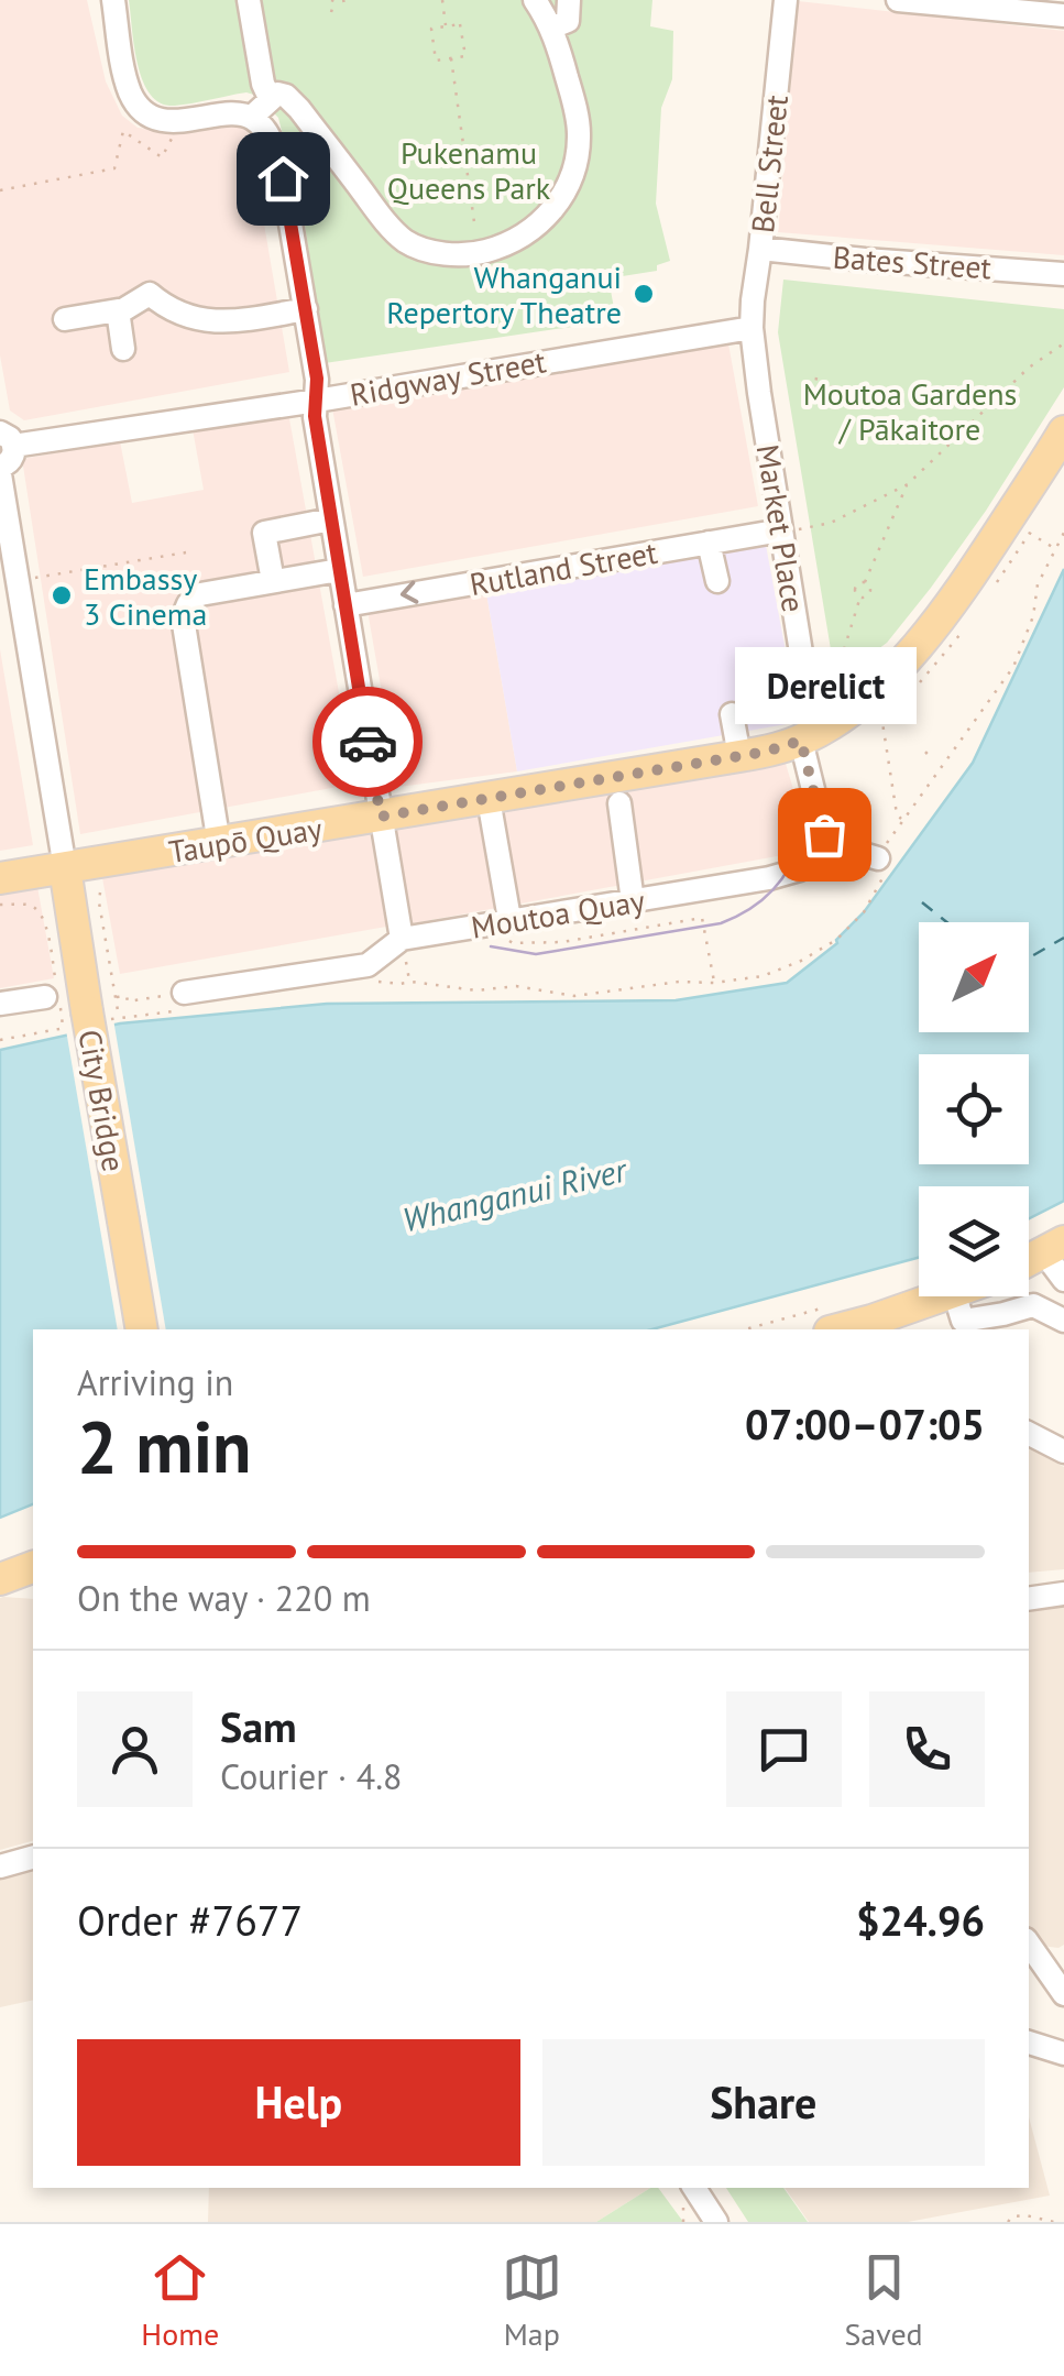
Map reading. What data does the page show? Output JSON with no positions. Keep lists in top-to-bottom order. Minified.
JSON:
{"streets":{"main road":["Taupō Quay","City Bridge"],"street":["Bell Street","Bates Street","Ridgway Street","Market Place","Rutland Street","Moutoa Quay"]},"crossings":[["Bell Street","Bates Street"],["Bell Street","Ridgway Street"],["Bell Street","Market Place"],["Ridgway Street","Market Place"],["Market Place","Rutland Street"],["Market Place","Taupō Quay"],["Taupō Quay","City Bridge"]],"one_way":["Rutland Street"],"water":["Whanganui River"],"parks":["Pukenamu Queens Park","Moutoa Gardens / Pākaitore"],"places":["Whanganui Repertory Theatre","Embassy 3 Cinema","Derelict"],"north":"top right","page":{"bubble":"Derelict","heading":["2 min","Arriving in","07:00–07:05"],"panel":["Sam","Courier · 4.8","Order #7677","$24.96"],"bar":"On the way · 220 m","buttons":["Help","Share"],"tabs":["Home","Map","Saved"]}}
